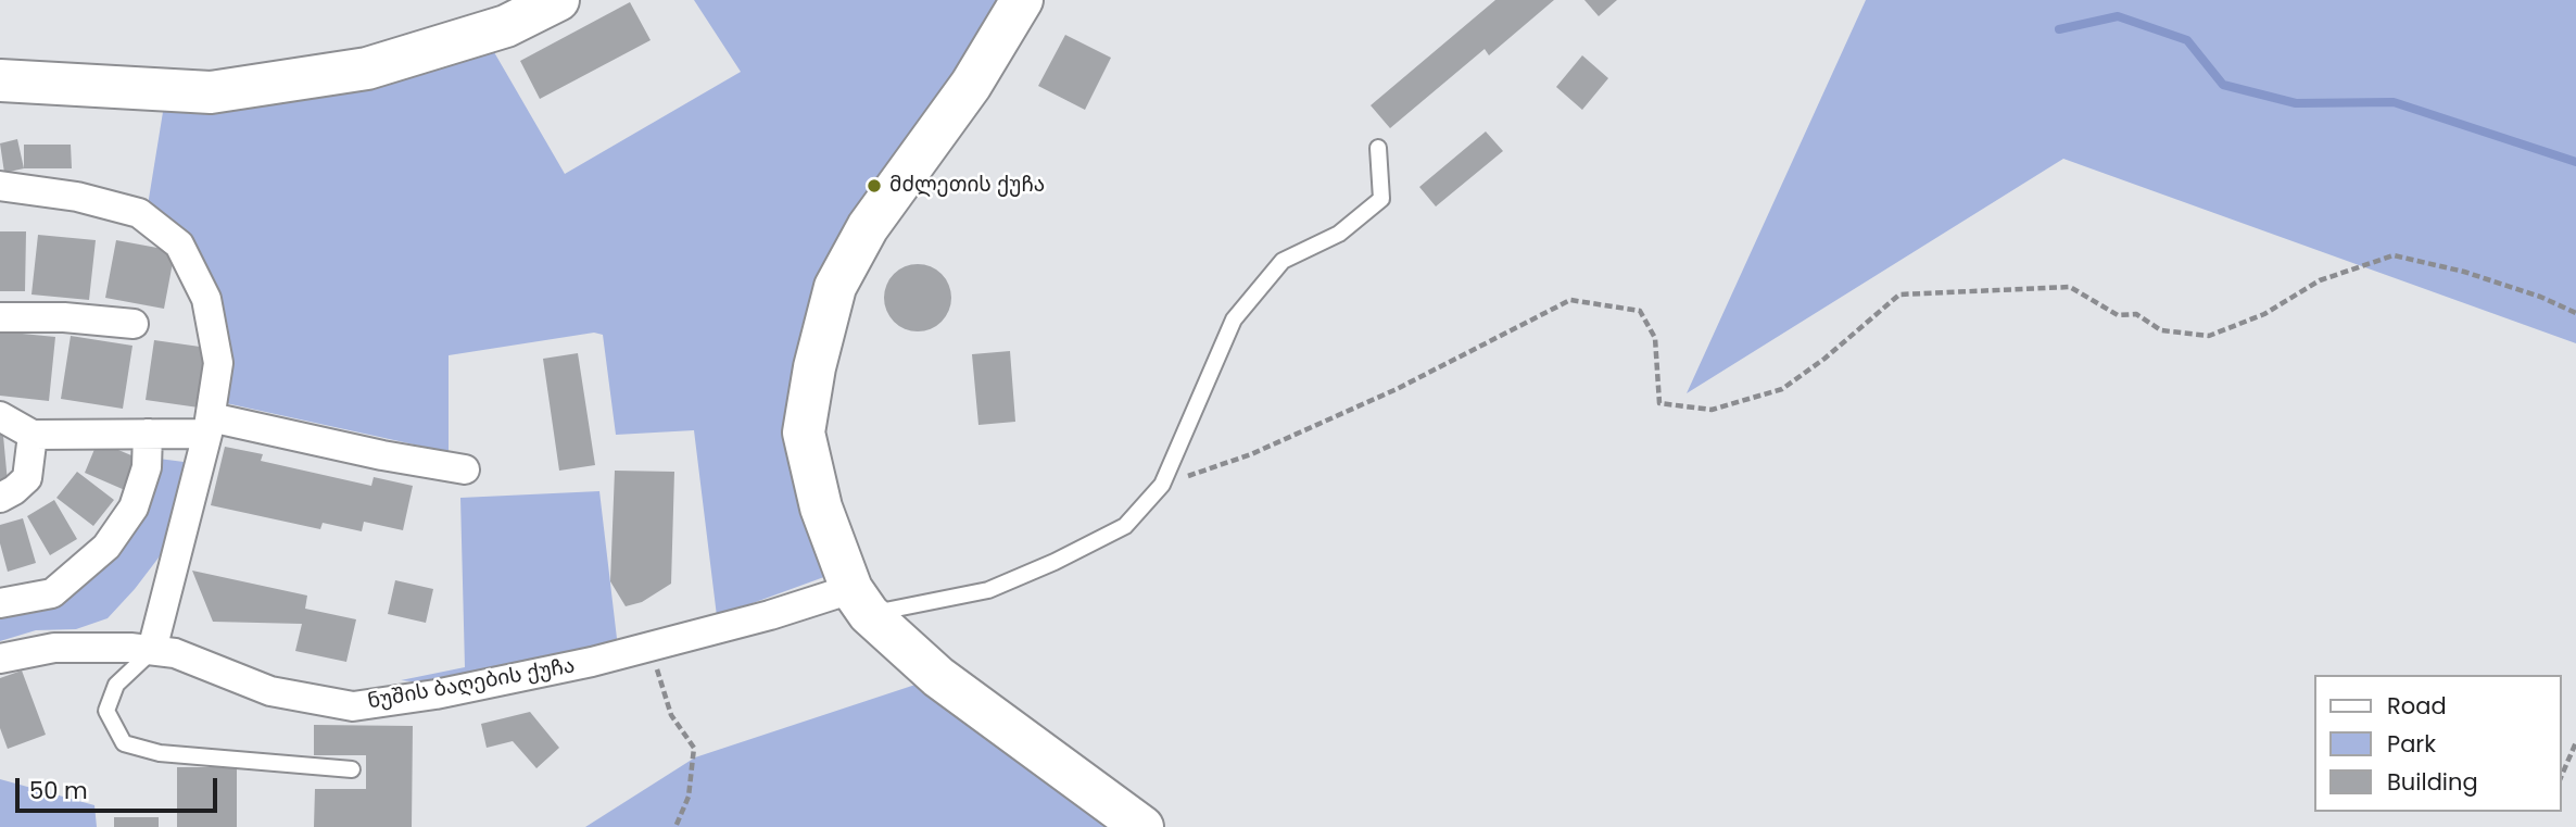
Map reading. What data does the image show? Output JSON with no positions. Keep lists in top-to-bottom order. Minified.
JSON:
{"streets":{"street":["ნუშის ბაღების ქუჩა"]},"places":["მძლეთის ქუჩა"],"legend":["Road","Park","Building"],"scale_bar":"50 m"}
